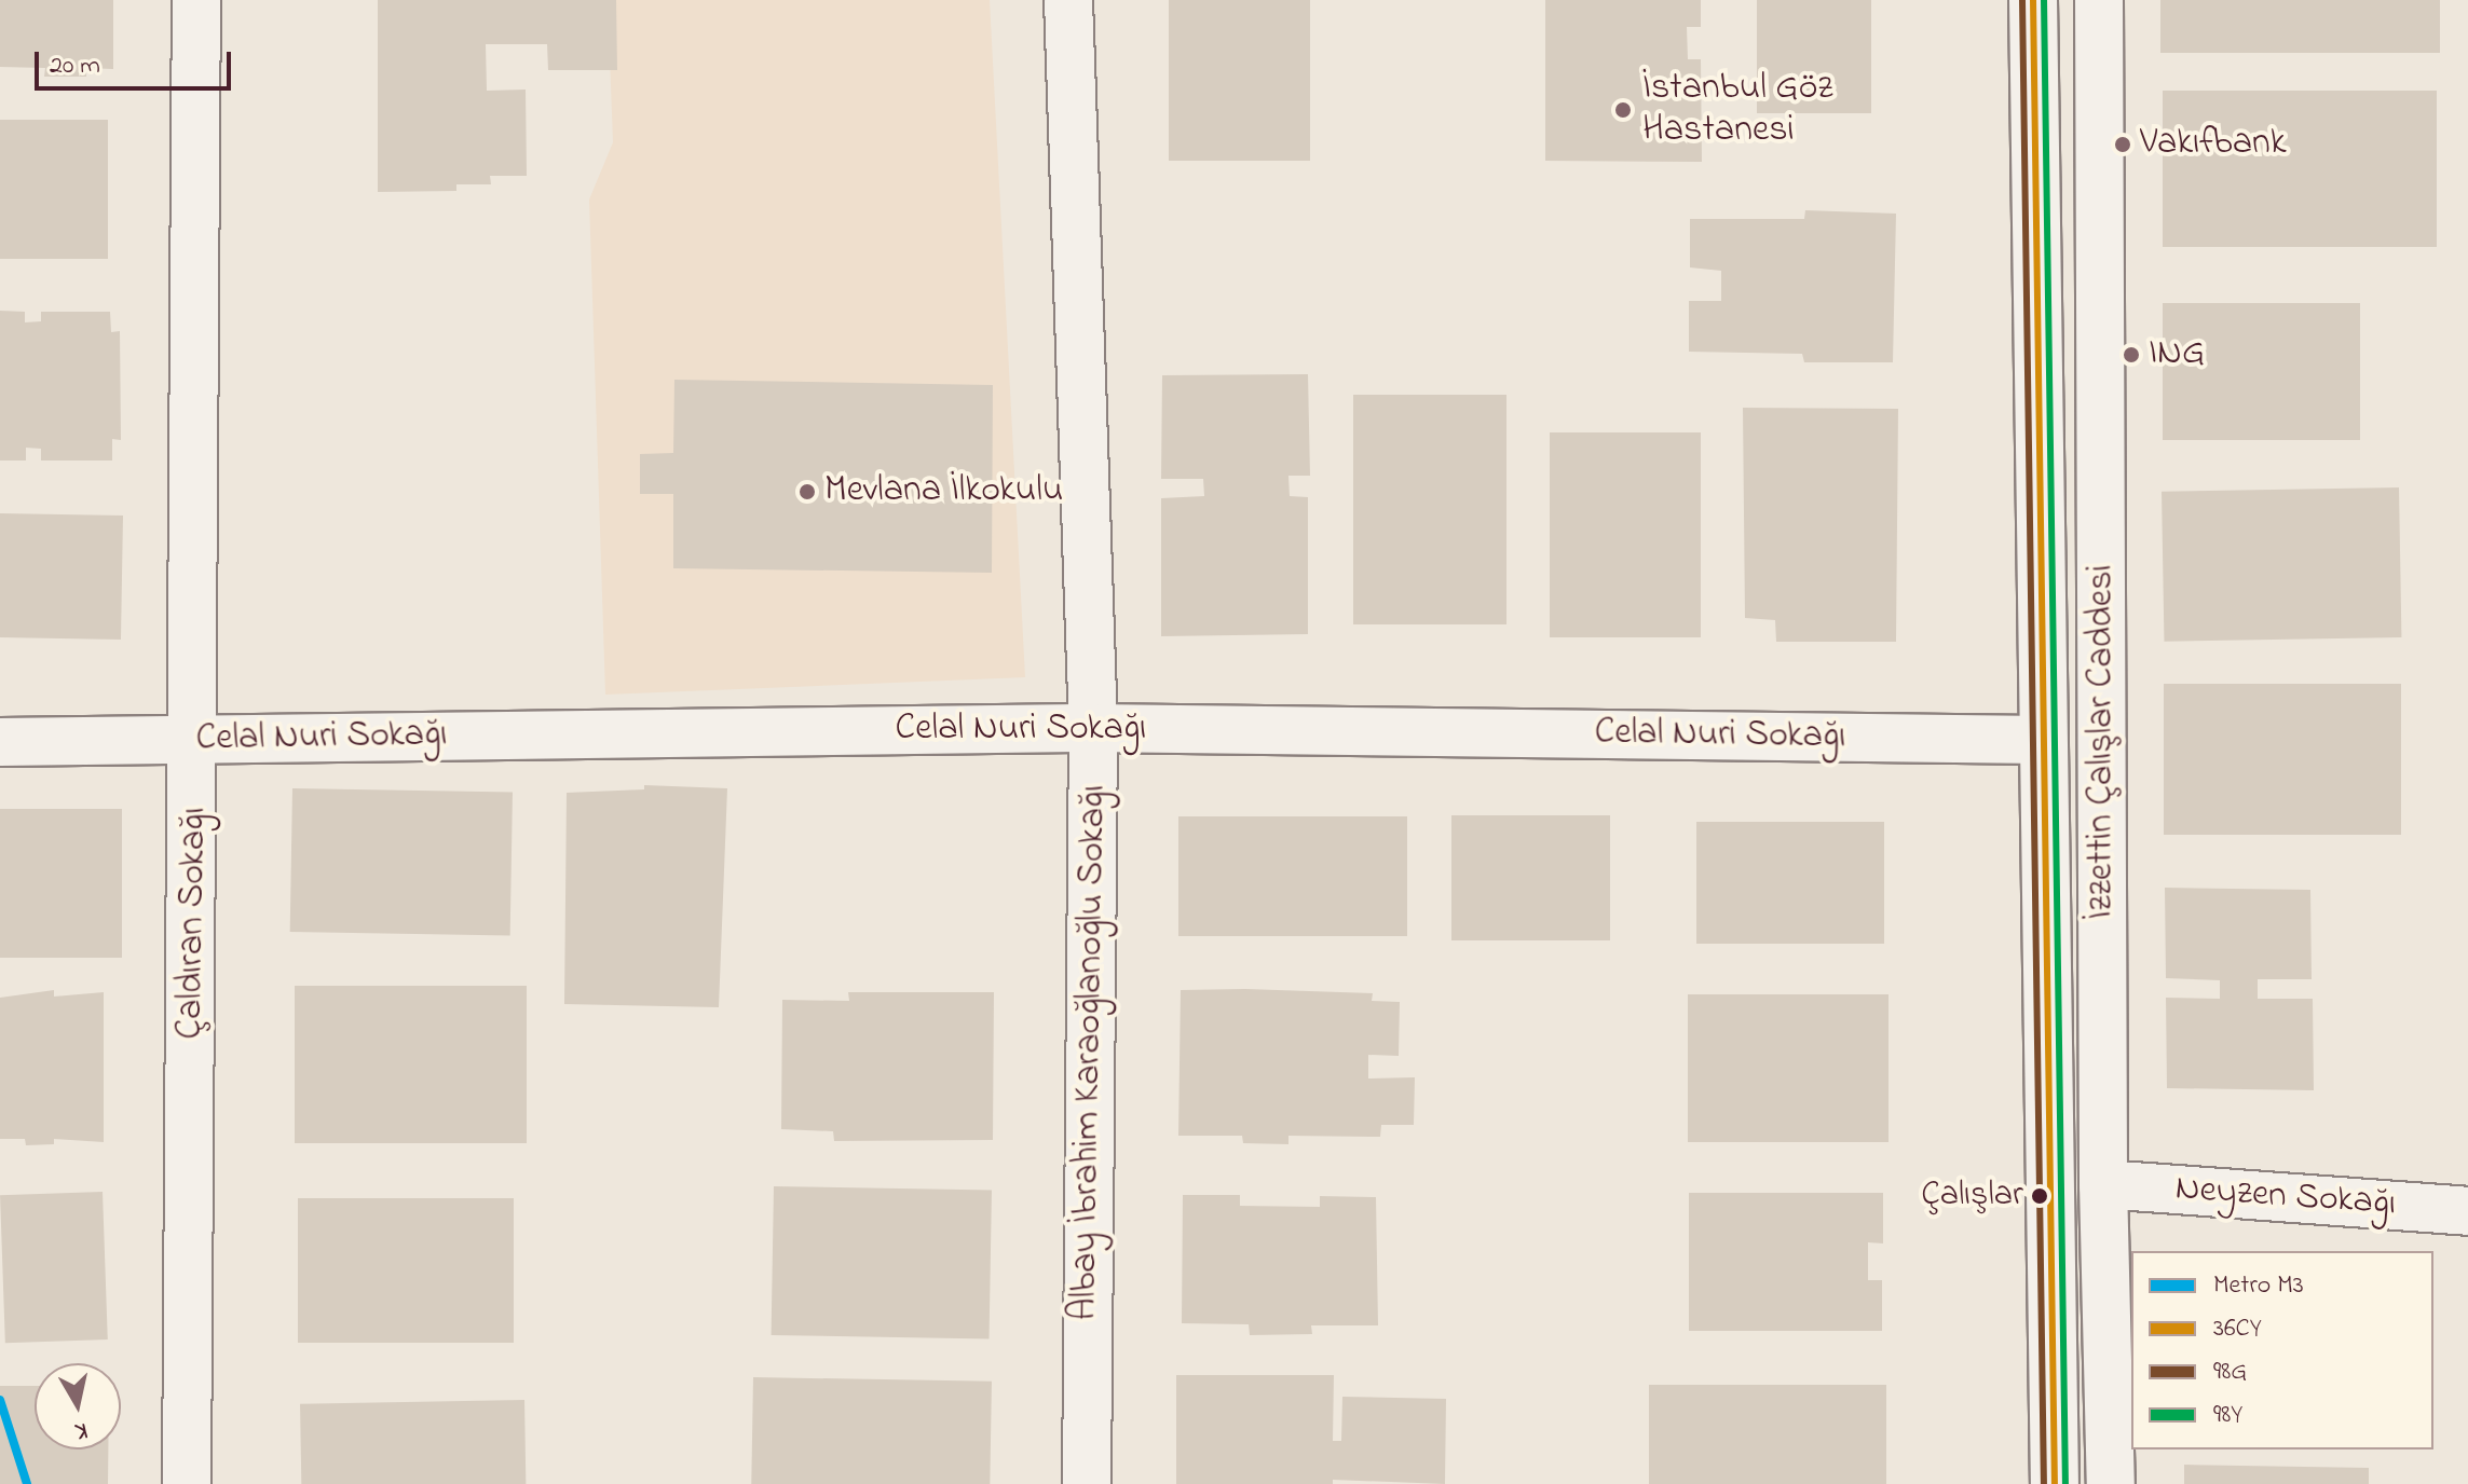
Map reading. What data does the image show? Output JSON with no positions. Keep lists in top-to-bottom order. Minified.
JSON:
{"streets":{"street":["Celal Nuri Sokağı","İzzettin Çalışlar Caddesi","Çaldıran Sokağı","Albay İbrahim Karaoğlanoğlu Sokağı","Neyzen Sokağı"]},"crossings":[["Celal Nuri Sokağı","İzzettin Çalışlar Caddesi"],["Celal Nuri Sokağı","Çaldıran Sokağı"],["Celal Nuri Sokağı","Albay İbrahim Karaoğlanoğlu Sokağı"],["İzzettin Çalışlar Caddesi","Neyzen Sokağı"]],"places":["İstanbul Göz Hastanesi","Vakıfbank","ING","Mevlana İlkokulu","Çalışlar"],"lines":["transit line 36CY","transit line 98G","transit line 98Y","metro line M3"],"legend":["Metro M3","36CY","98G","98Y"],"scale_bar":"20 m","north":"bottom"}
